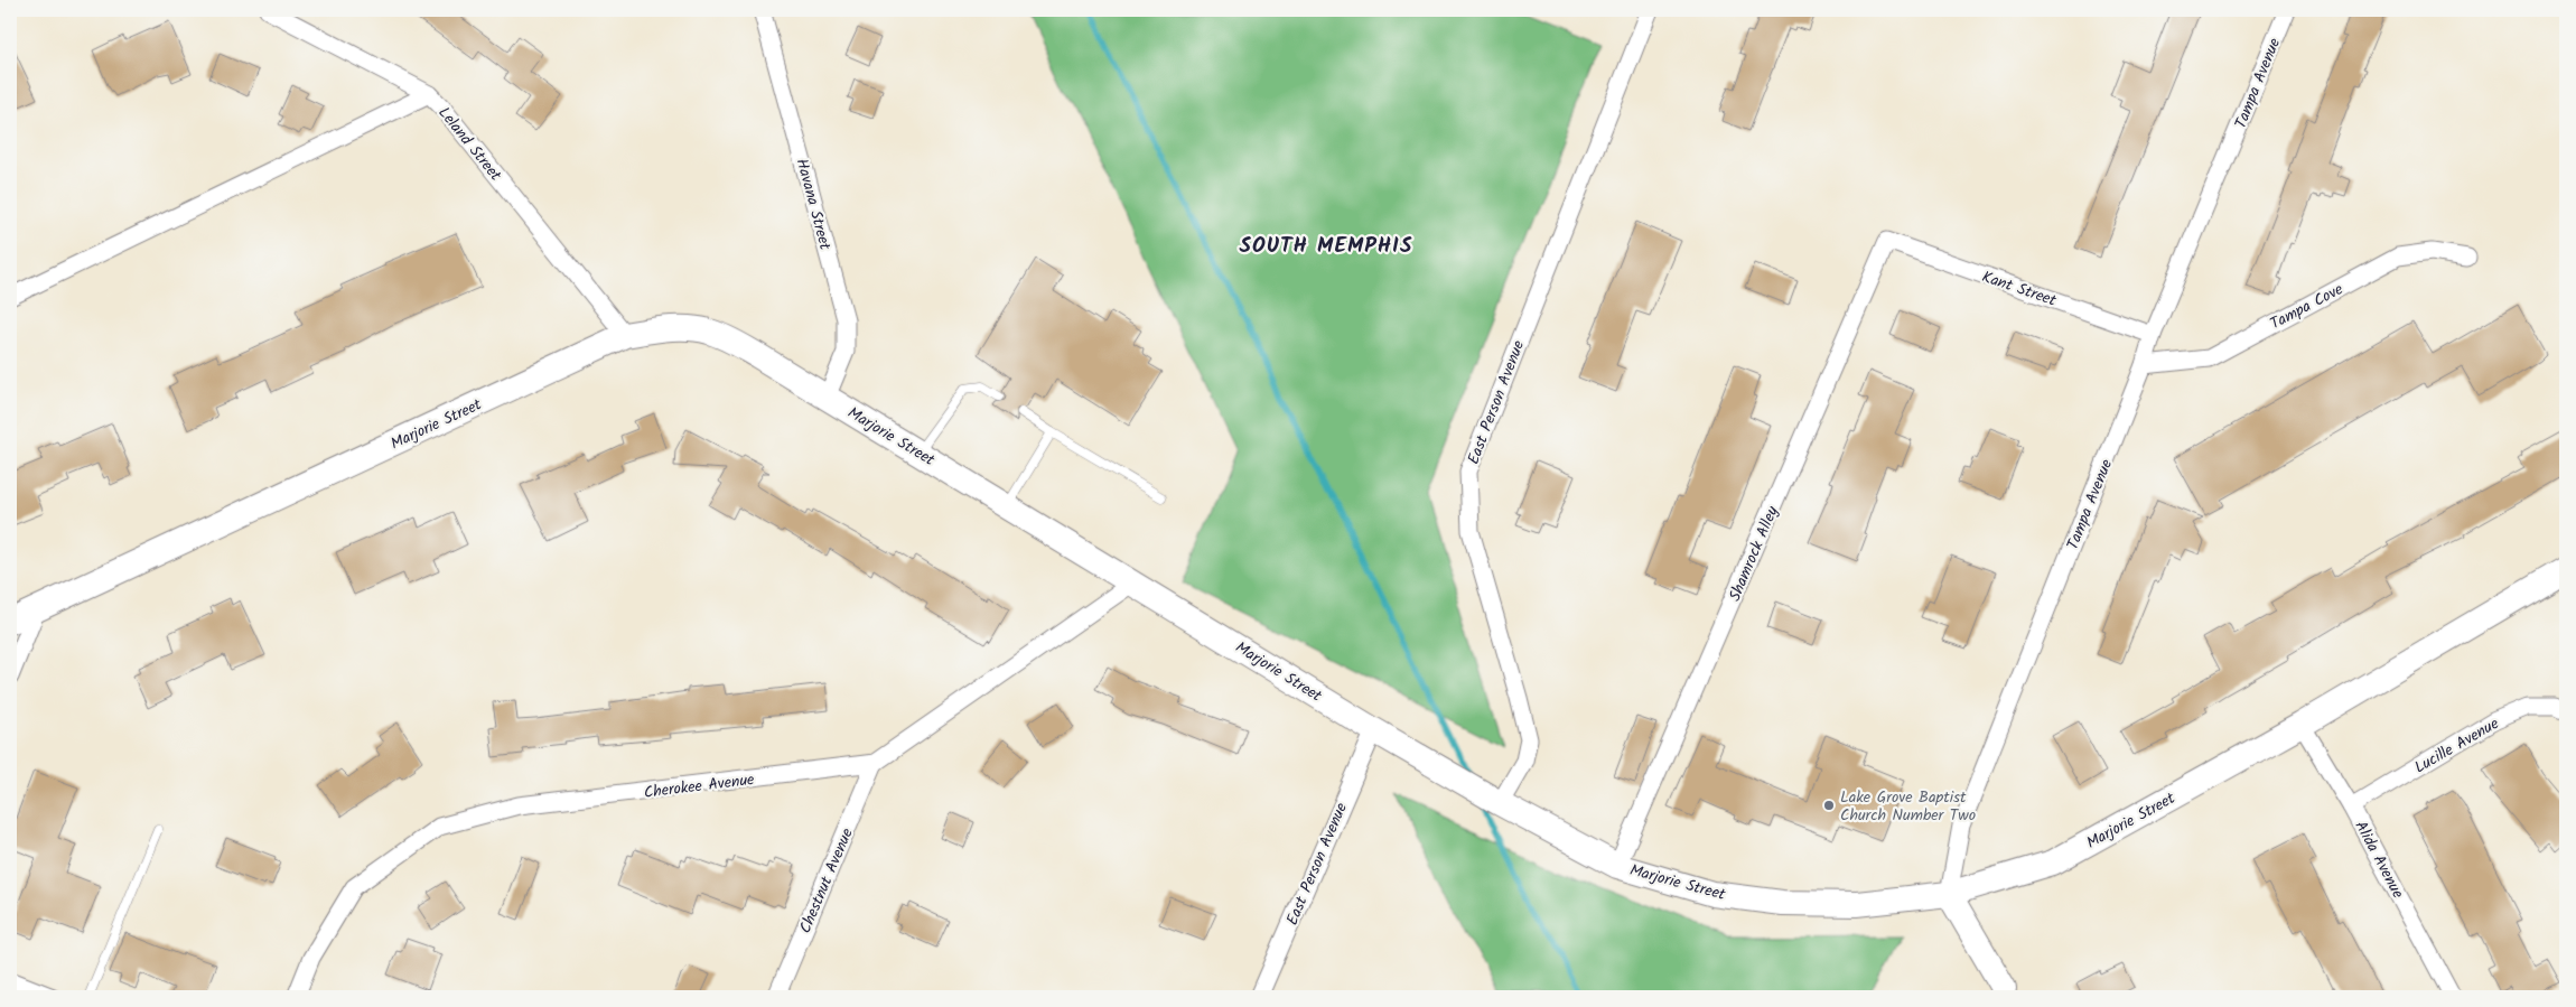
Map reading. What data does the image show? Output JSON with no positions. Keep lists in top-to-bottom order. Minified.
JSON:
{"streets":{"street":["Tampa Avenue","Leland Street","Havana Street","Kant Street","Tampa Cove","East Person Avenue","Marjorie Street","Shamrock Alley","Lucille Avenue","Cherokee Avenue","Alida Avenue","Chestnut Avenue"]},"crossings":[["Tampa Avenue","Kant Street"],["Tampa Avenue","Tampa Cove"],["Tampa Avenue","Marjorie Street"],["Leland Street","Marjorie Street"],["Havana Street","Marjorie Street"],["Kant Street","Shamrock Alley"],["East Person Avenue","Marjorie Street"],["Marjorie Street","Shamrock Alley"],["Marjorie Street","Cherokee Avenue"],["Marjorie Street","Alida Avenue"],["Lucille Avenue","Alida Avenue"],["Cherokee Avenue","Chestnut Avenue"]],"districts":["SOUTH MEMPHIS"],"places":["Lake Grove Baptist Church Number Two"]}
